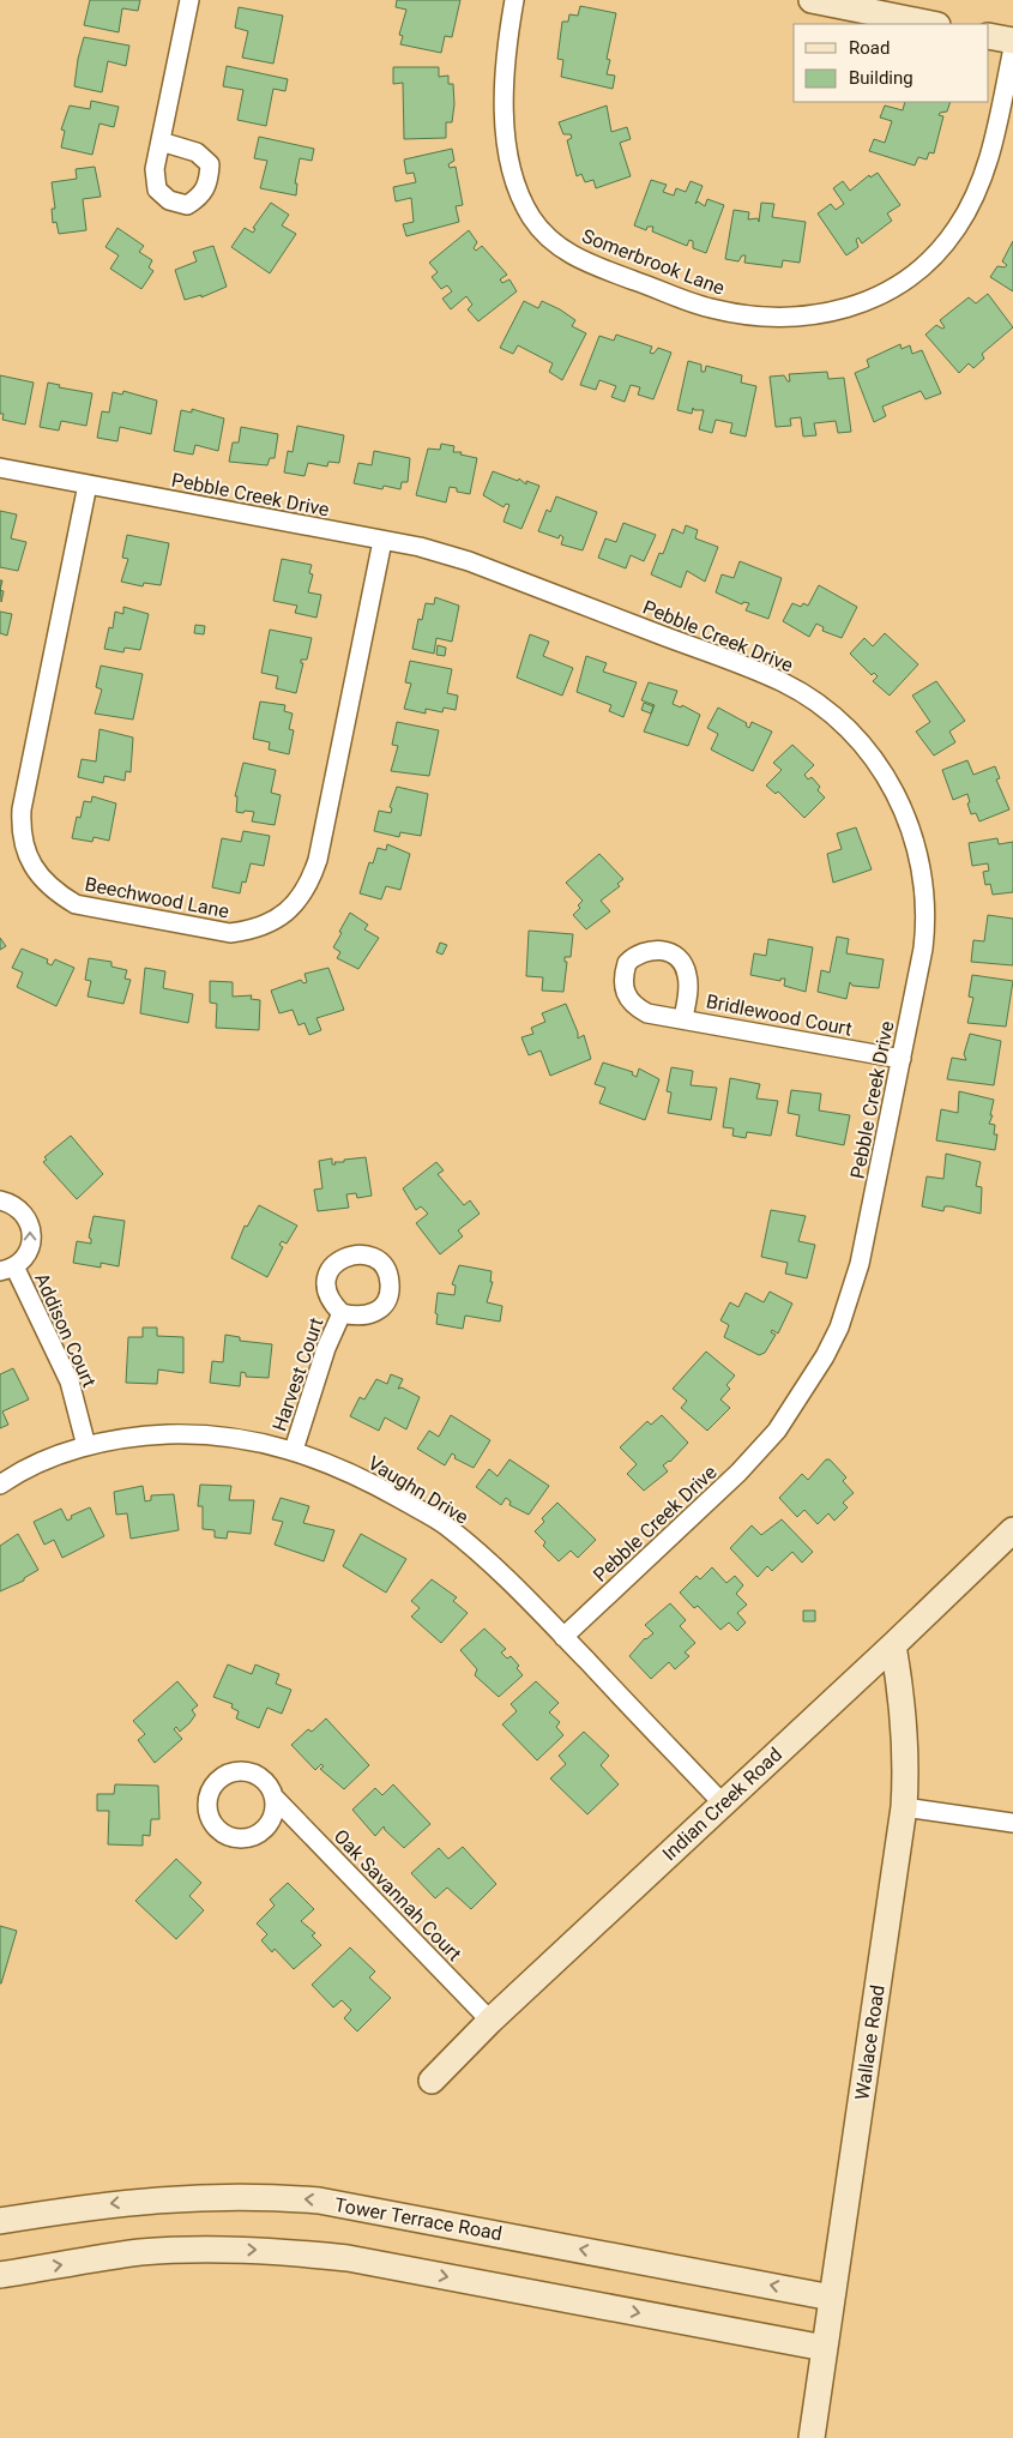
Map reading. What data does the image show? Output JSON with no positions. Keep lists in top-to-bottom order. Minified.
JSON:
{"streets":{"street":["Somerbrook Lane","Pebble Creek Drive","Beechwood Lane","Bridlewood Court","Addison Court","Harvest Court","Vaughn Drive","Indian Creek Road","Oak Savannah Court","Wallace Road","Tower Terrace Road"]},"crossings":[["Pebble Creek Drive","Beechwood Lane"],["Pebble Creek Drive","Bridlewood Court"],["Pebble Creek Drive","Vaughn Drive"],["Addison Court","Vaughn Drive"],["Harvest Court","Vaughn Drive"],["Vaughn Drive","Indian Creek Road"],["Indian Creek Road","Oak Savannah Court"],["Indian Creek Road","Wallace Road"],["Wallace Road","Tower Terrace Road"]],"legend":["Road","Building"]}
